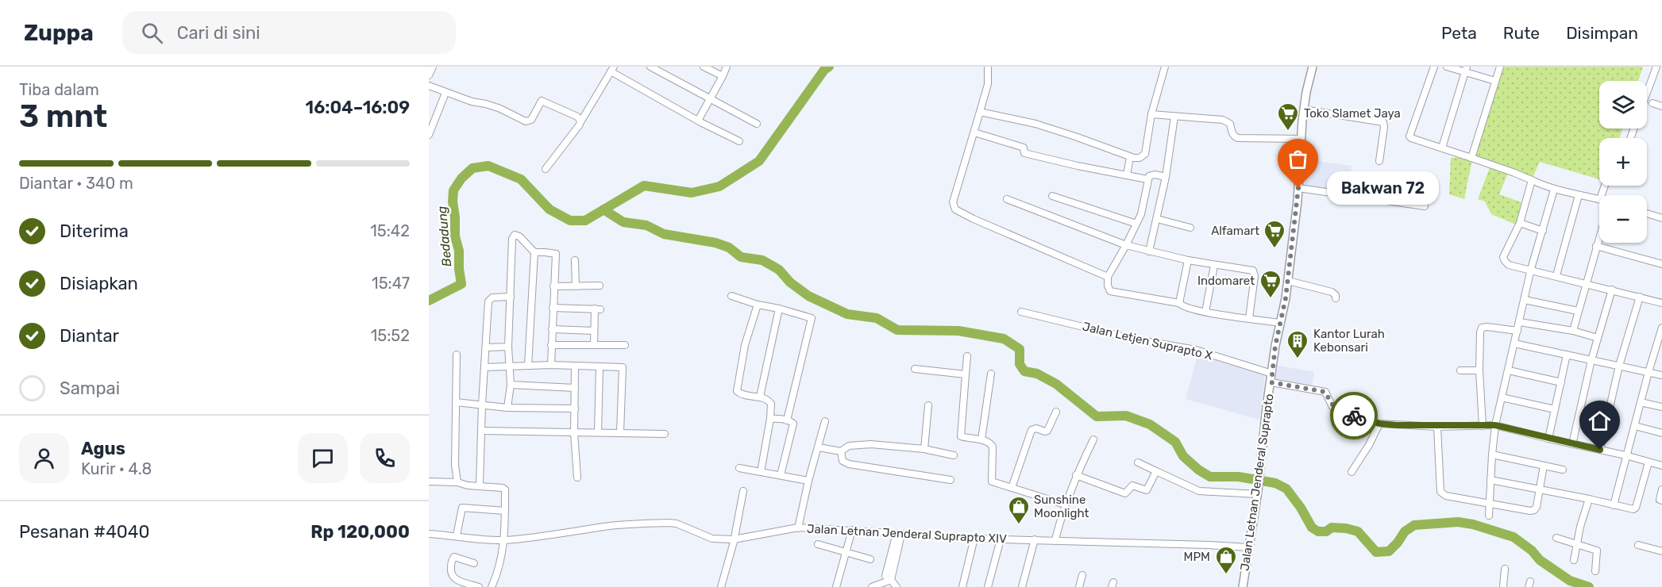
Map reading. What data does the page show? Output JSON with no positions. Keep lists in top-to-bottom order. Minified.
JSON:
{"streets":{"main road":["Jalan Letnan Jenderal Suprapto"],"street":["Jalan Letjen Suprapto X","Jalan Letnan Jenderal Suprapto XIV"]},"crossings":[["Jalan Letjen Suprapto X","Jalan Letnan Jenderal Suprapto"],["Jalan Letnan Jenderal Suprapto","Jalan Letnan Jenderal Suprapto XIV"]],"water":["Bedadung"],"places":{"supermarket":["Toko Slamet Jaya","Alfamart","Indomaret"],"other":["Bakwan 72"],"building":["Kantor Lurah Kebonsari"],"shop":["Sunshine Moonlight","MPM"]},"page":{"header":"Zuppa","search":"Cari di sini","nav":["Peta","Rute","Disimpan"],"heading":["3 mnt","Tiba dalam","16:04–16:09"],"panel":["Agus","Kurir · 4.8","Pesanan #4040","Rp 120,000"],"map_buttons":["+","−"],"bar":"Diantar · 340 m","bubble":"Bakwan 72","list":[["Diterima","15:42"],["Disiapkan","15:47"],["Diantar","15:52"],"Sampai"]}}
